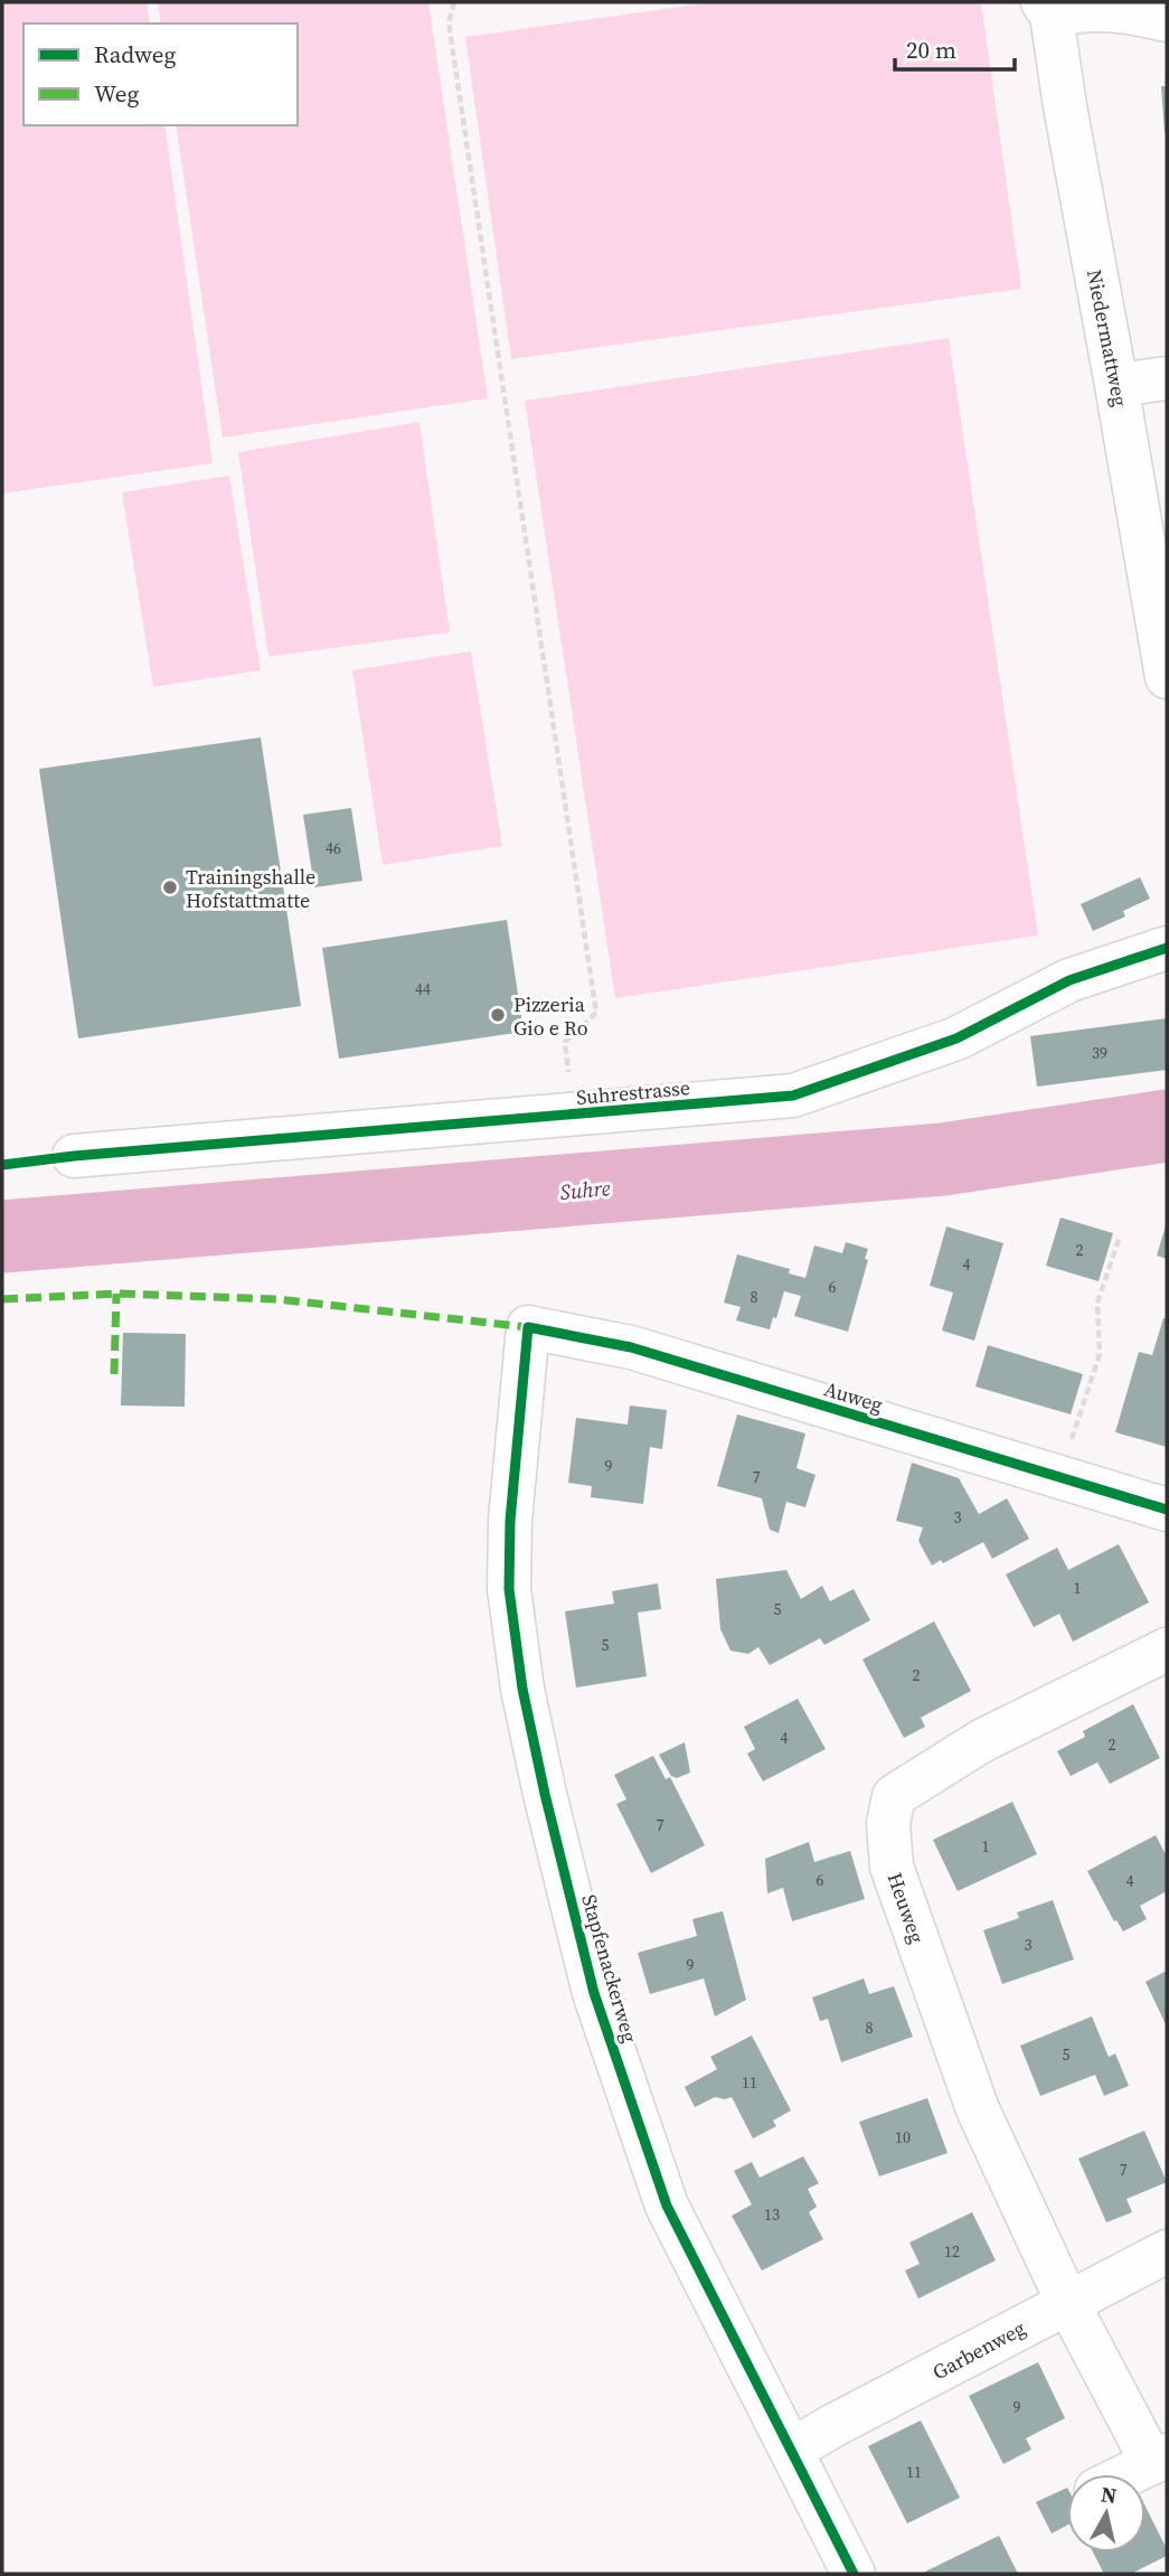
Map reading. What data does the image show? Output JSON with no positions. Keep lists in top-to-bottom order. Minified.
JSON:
{"streets":{"street":["Niedermattweg","Suhrestrasse","Auweg","Heuweg","Stapfenackerweg","Garbenweg"]},"crossings":[["Auweg","Stapfenackerweg"],["Heuweg","Garbenweg"],["Stapfenackerweg","Garbenweg"]],"water":["Suhre"],"places":["Trainingshalle Hofstattmatte","Pizzeria Gio e Ro"],"house_numbers":["46","44","39","2","4","6","8","9","7","3","1","5","5","2","4","2","7","1","6","4","3","9","8","5","11","10","7","13","12","9","11"],"legend":["Radweg","Weg"],"scale_bar":"20 m","north":"top"}
